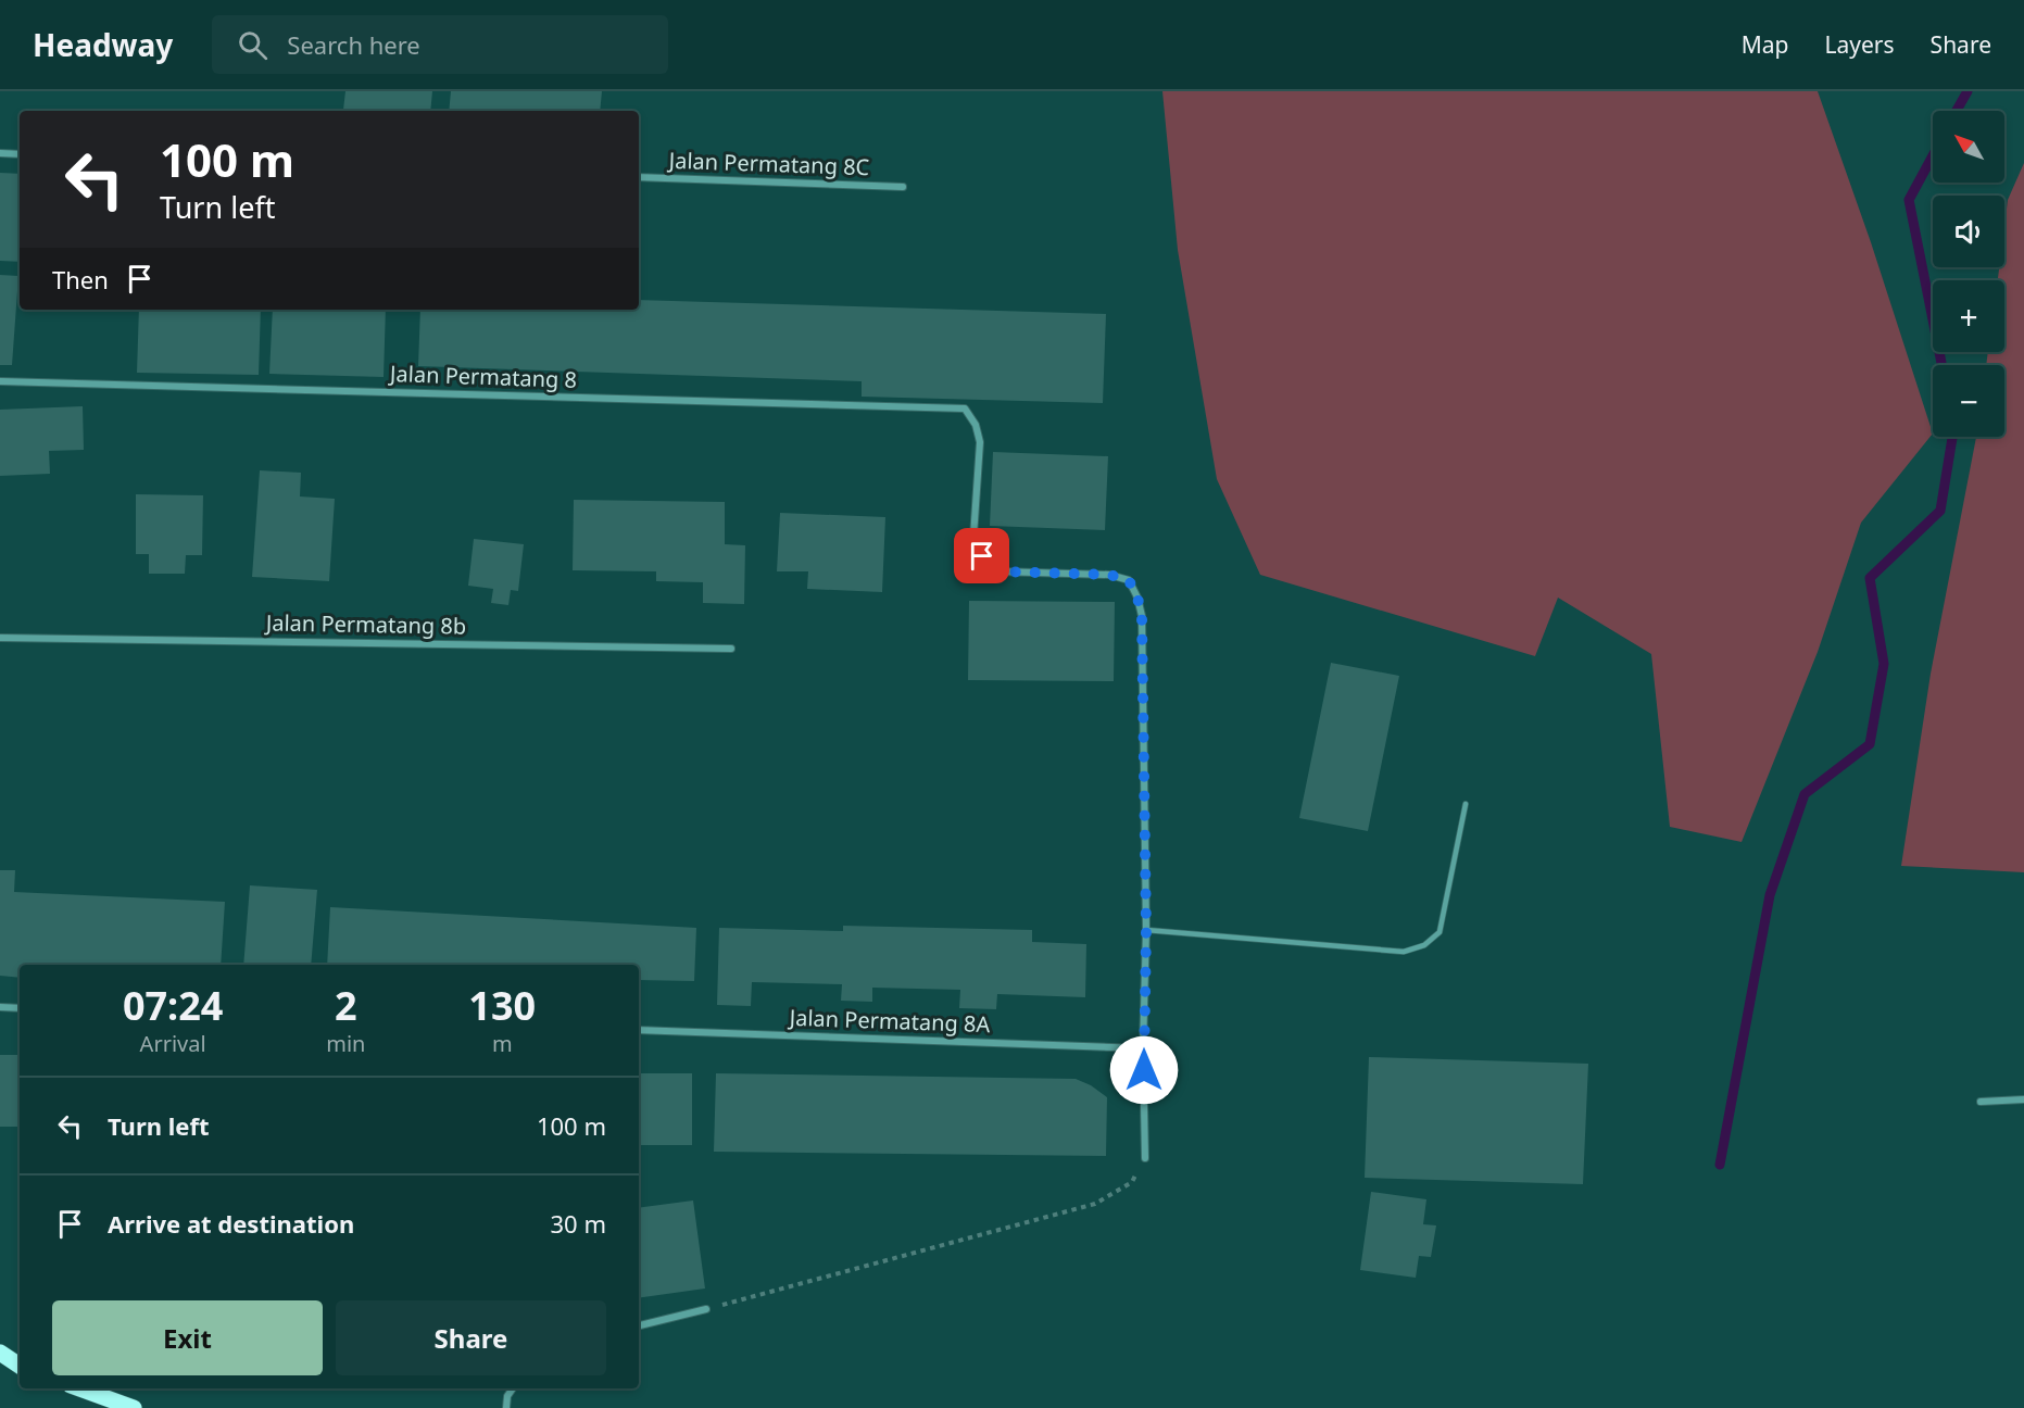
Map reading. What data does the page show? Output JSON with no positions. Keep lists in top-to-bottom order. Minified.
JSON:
{"streets":{"street":["Jalan Permatang 8C","Jalan Permatang 8","Jalan Permatang 8b","Jalan Permatang 8A"]},"north":"top left","page":{"header":"Headway","search":"Search here","nav":["Map","Layers","Share"],"map_buttons":["+","−"],"turn":["100 m","Turn left"],"then":"Then","eta":["07:24","Arrival","2","min","130","m"],"list":[{"name":"Turn left","value":"100 m"},{"name":"Arrive at destination","value":"30 m"}],"buttons":["Exit","Share"]}}
